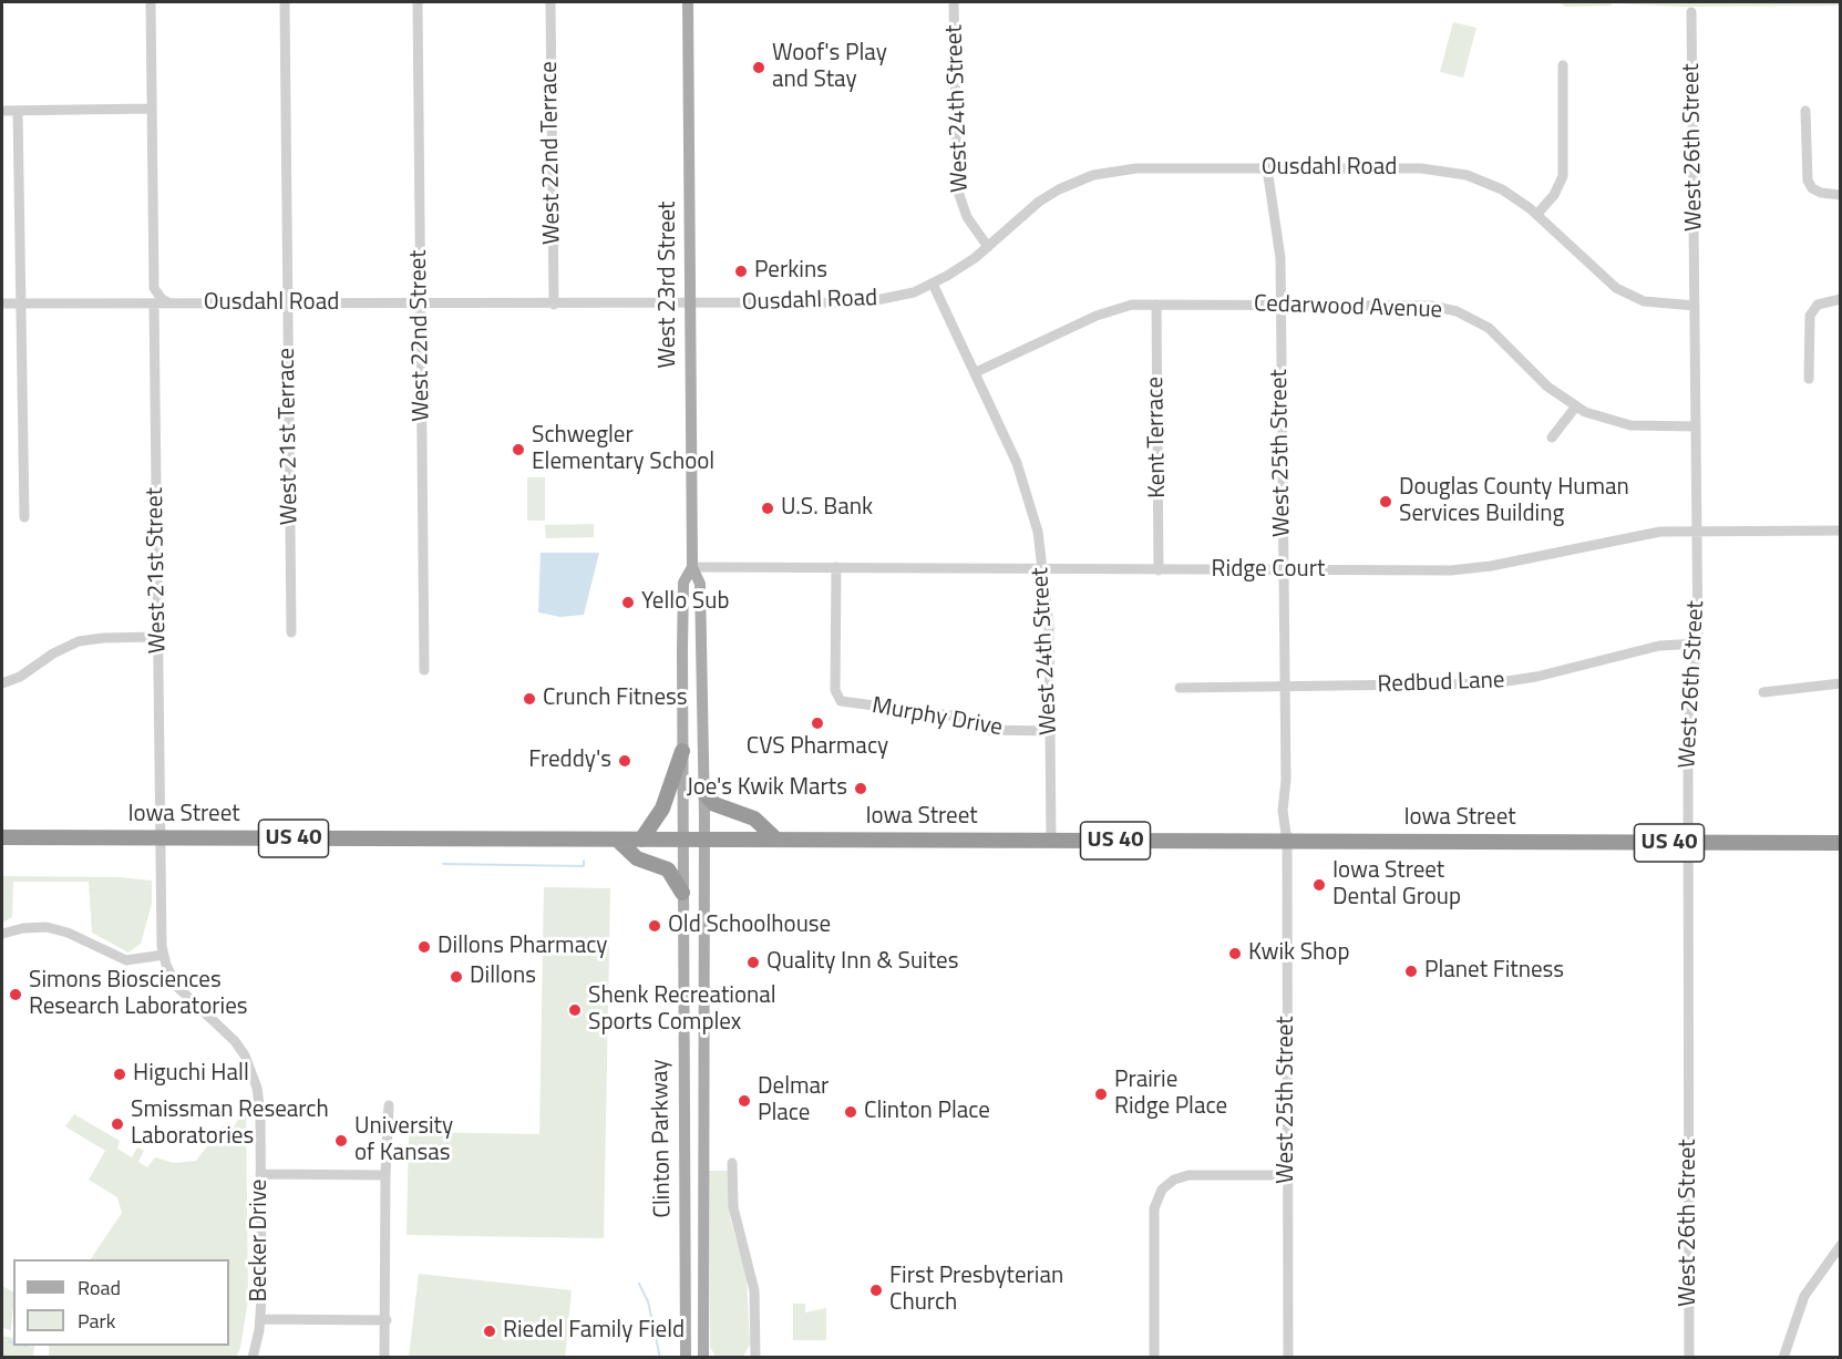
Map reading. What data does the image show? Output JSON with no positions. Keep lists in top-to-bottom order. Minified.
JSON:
{"streets":{"highway":["Iowa Street","US 40"],"main road":["West 23rd Street","Clinton Parkway"],"street":["West 24th Street","West 26th Street","West 22nd Terrace","Ousdahl Road","Cedarwood Avenue","West 22nd Street","West 21st Terrace","Kent Terrace","West 25th Street","West 21st Street","Ridge Court","Redbud Lane","Murphy Drive","Becker Drive"]},"crossings":[["West 24th Street","Ousdahl Road"],["West 24th Street","Cedarwood Avenue"],["West 24th Street","Ridge Court"],["West 24th Street","Murphy Drive"],["West 24th Street","Iowa Street"],["West 26th Street","Ousdahl Road"],["West 26th Street","Cedarwood Avenue"],["West 26th Street","Ridge Court"],["West 26th Street","Redbud Lane"],["West 26th Street","Iowa Street"],["West 22nd Terrace","Ousdahl Road"],["Ousdahl Road","West 23rd Street"],["Ousdahl Road","West 22nd Street"],["Ousdahl Road","West 21st Terrace"],["Ousdahl Road","West 25th Street"],["Ousdahl Road","West 21st Street"],["West 23rd Street","Ridge Court"],["West 23rd Street","Iowa Street"],["West 23rd Street","Clinton Parkway"],["Cedarwood Avenue","Kent Terrace"],["Cedarwood Avenue","West 25th Street"],["Kent Terrace","Ridge Court"],["West 25th Street","Ridge Court"],["West 25th Street","Redbud Lane"],["West 25th Street","Iowa Street"],["West 21st Street","Iowa Street"],["West 21st Street","Becker Drive"],["Ridge Court","Murphy Drive"],["Iowa Street","Clinton Parkway"],["Iowa Street","Becker Drive"]],"places":["Woof's Play and Stay","Perkins","Schwegler Elementary School","Douglas County Human Services Building","U.S. Bank","Yello Sub","Crunch Fitness","CVS Pharmacy","Freddy's","Joe's Kwik Marts","Iowa Street Dental Group","Old Schoolhouse","Dillons Pharmacy","Kwik Shop","Quality Inn & Suites","Planet Fitness","Dillons","Simons Biosciences Research Laboratories","Shenk Recreational Sports Complex","Higuchi Hall","Prairie Ridge Place","Delmar Place","Clinton Place","Smissman Research Laboratories","University of Kansas","First Presbyterian Church","Riedel Family Field"],"legend":["Road","Park"]}
